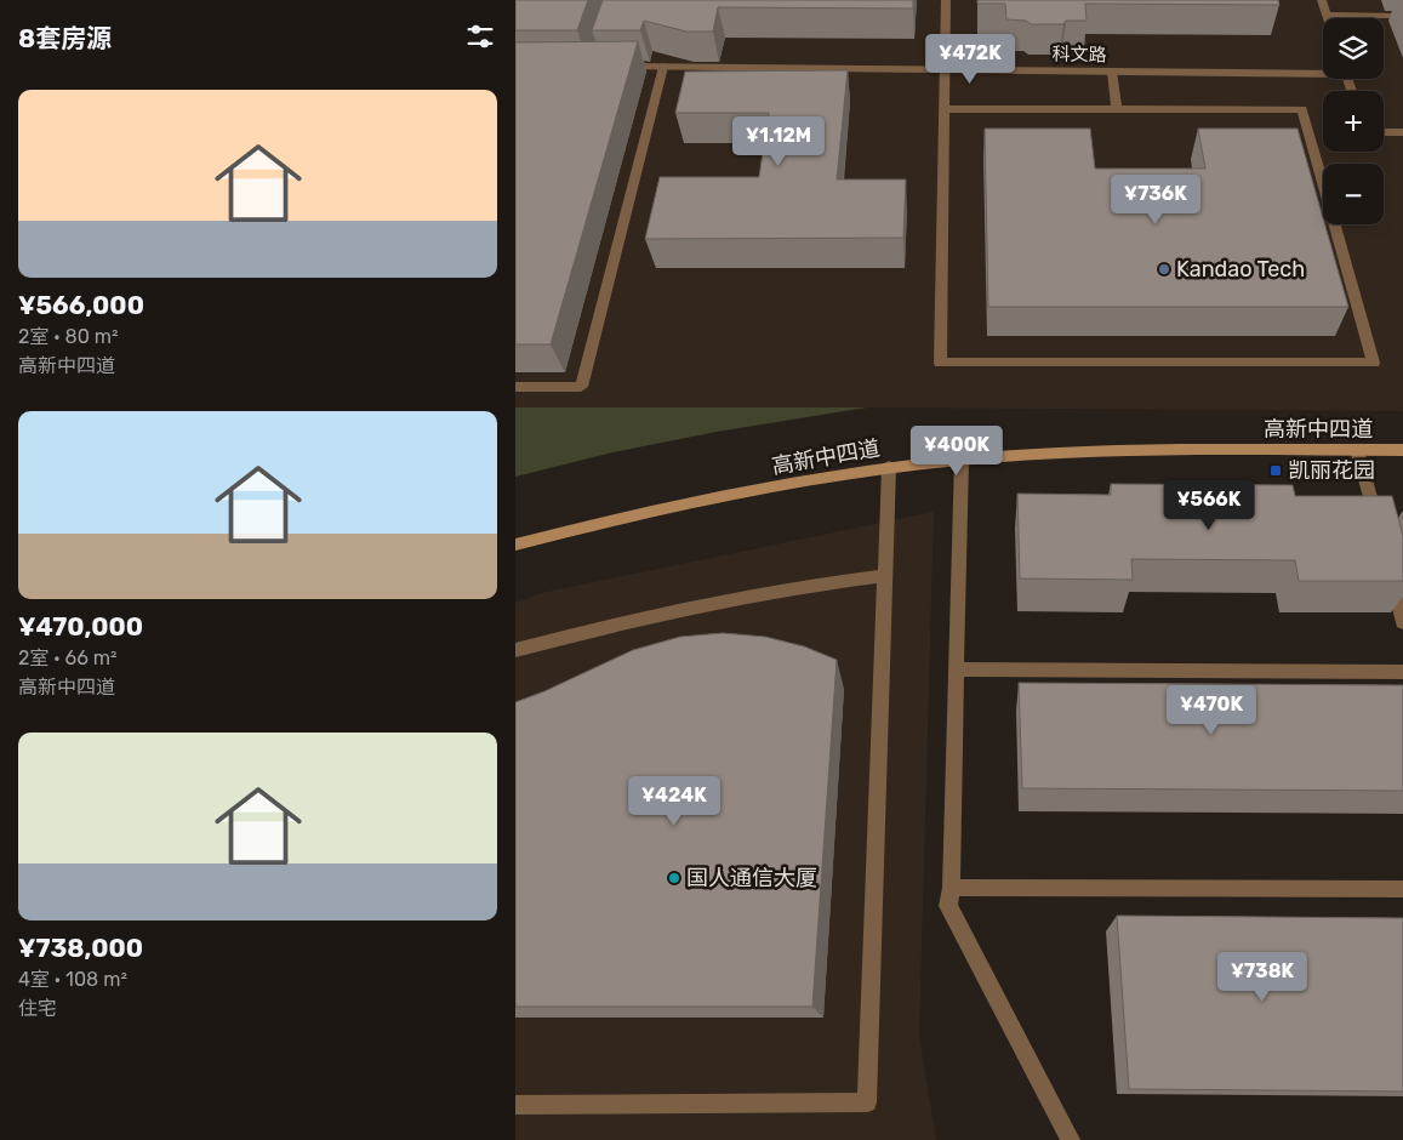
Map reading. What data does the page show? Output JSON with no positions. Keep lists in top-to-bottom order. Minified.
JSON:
{"streets":{"main road":["高新中四道"],"street":["科文路"]},"places":{"other":["Kandao Tech","国人通信大厦"],"transit":["凯丽花园"]},"page":{"heading":"8套房源","map_buttons":["+","−"],"price":["¥472K","¥1.12M","¥736K","¥400K","¥566K","¥470K","¥424K","¥738K"],"list":[{"name":"¥566,000","note":"2室 · 80 m² · 高新中四道"},{"name":"¥470,000","note":"2室 · 66 m² · 高新中四道"},{"name":"¥738,000","note":"4室 · 108 m² · 住宅"}]}}
